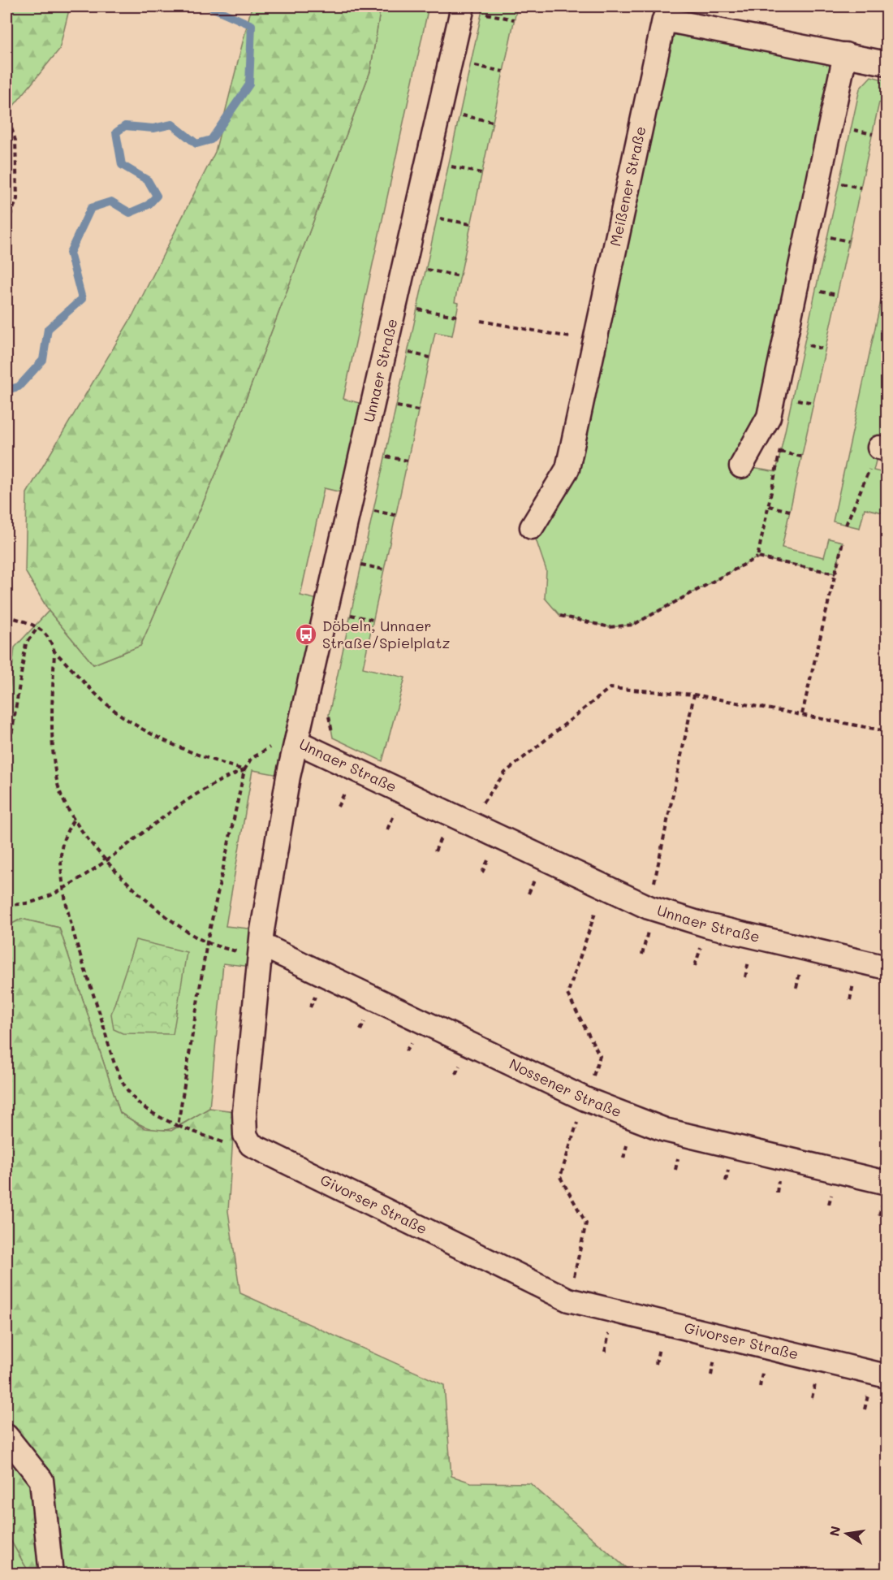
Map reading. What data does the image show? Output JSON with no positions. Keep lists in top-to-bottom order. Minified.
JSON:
{"streets":{"street":["Meißener Straße","Unnaer Straße","Nossener Straße","Givorser Straße"]},"places":{"bus stop":["Döbeln, Unnaer Straße/Spielplatz"]},"north":"left"}
